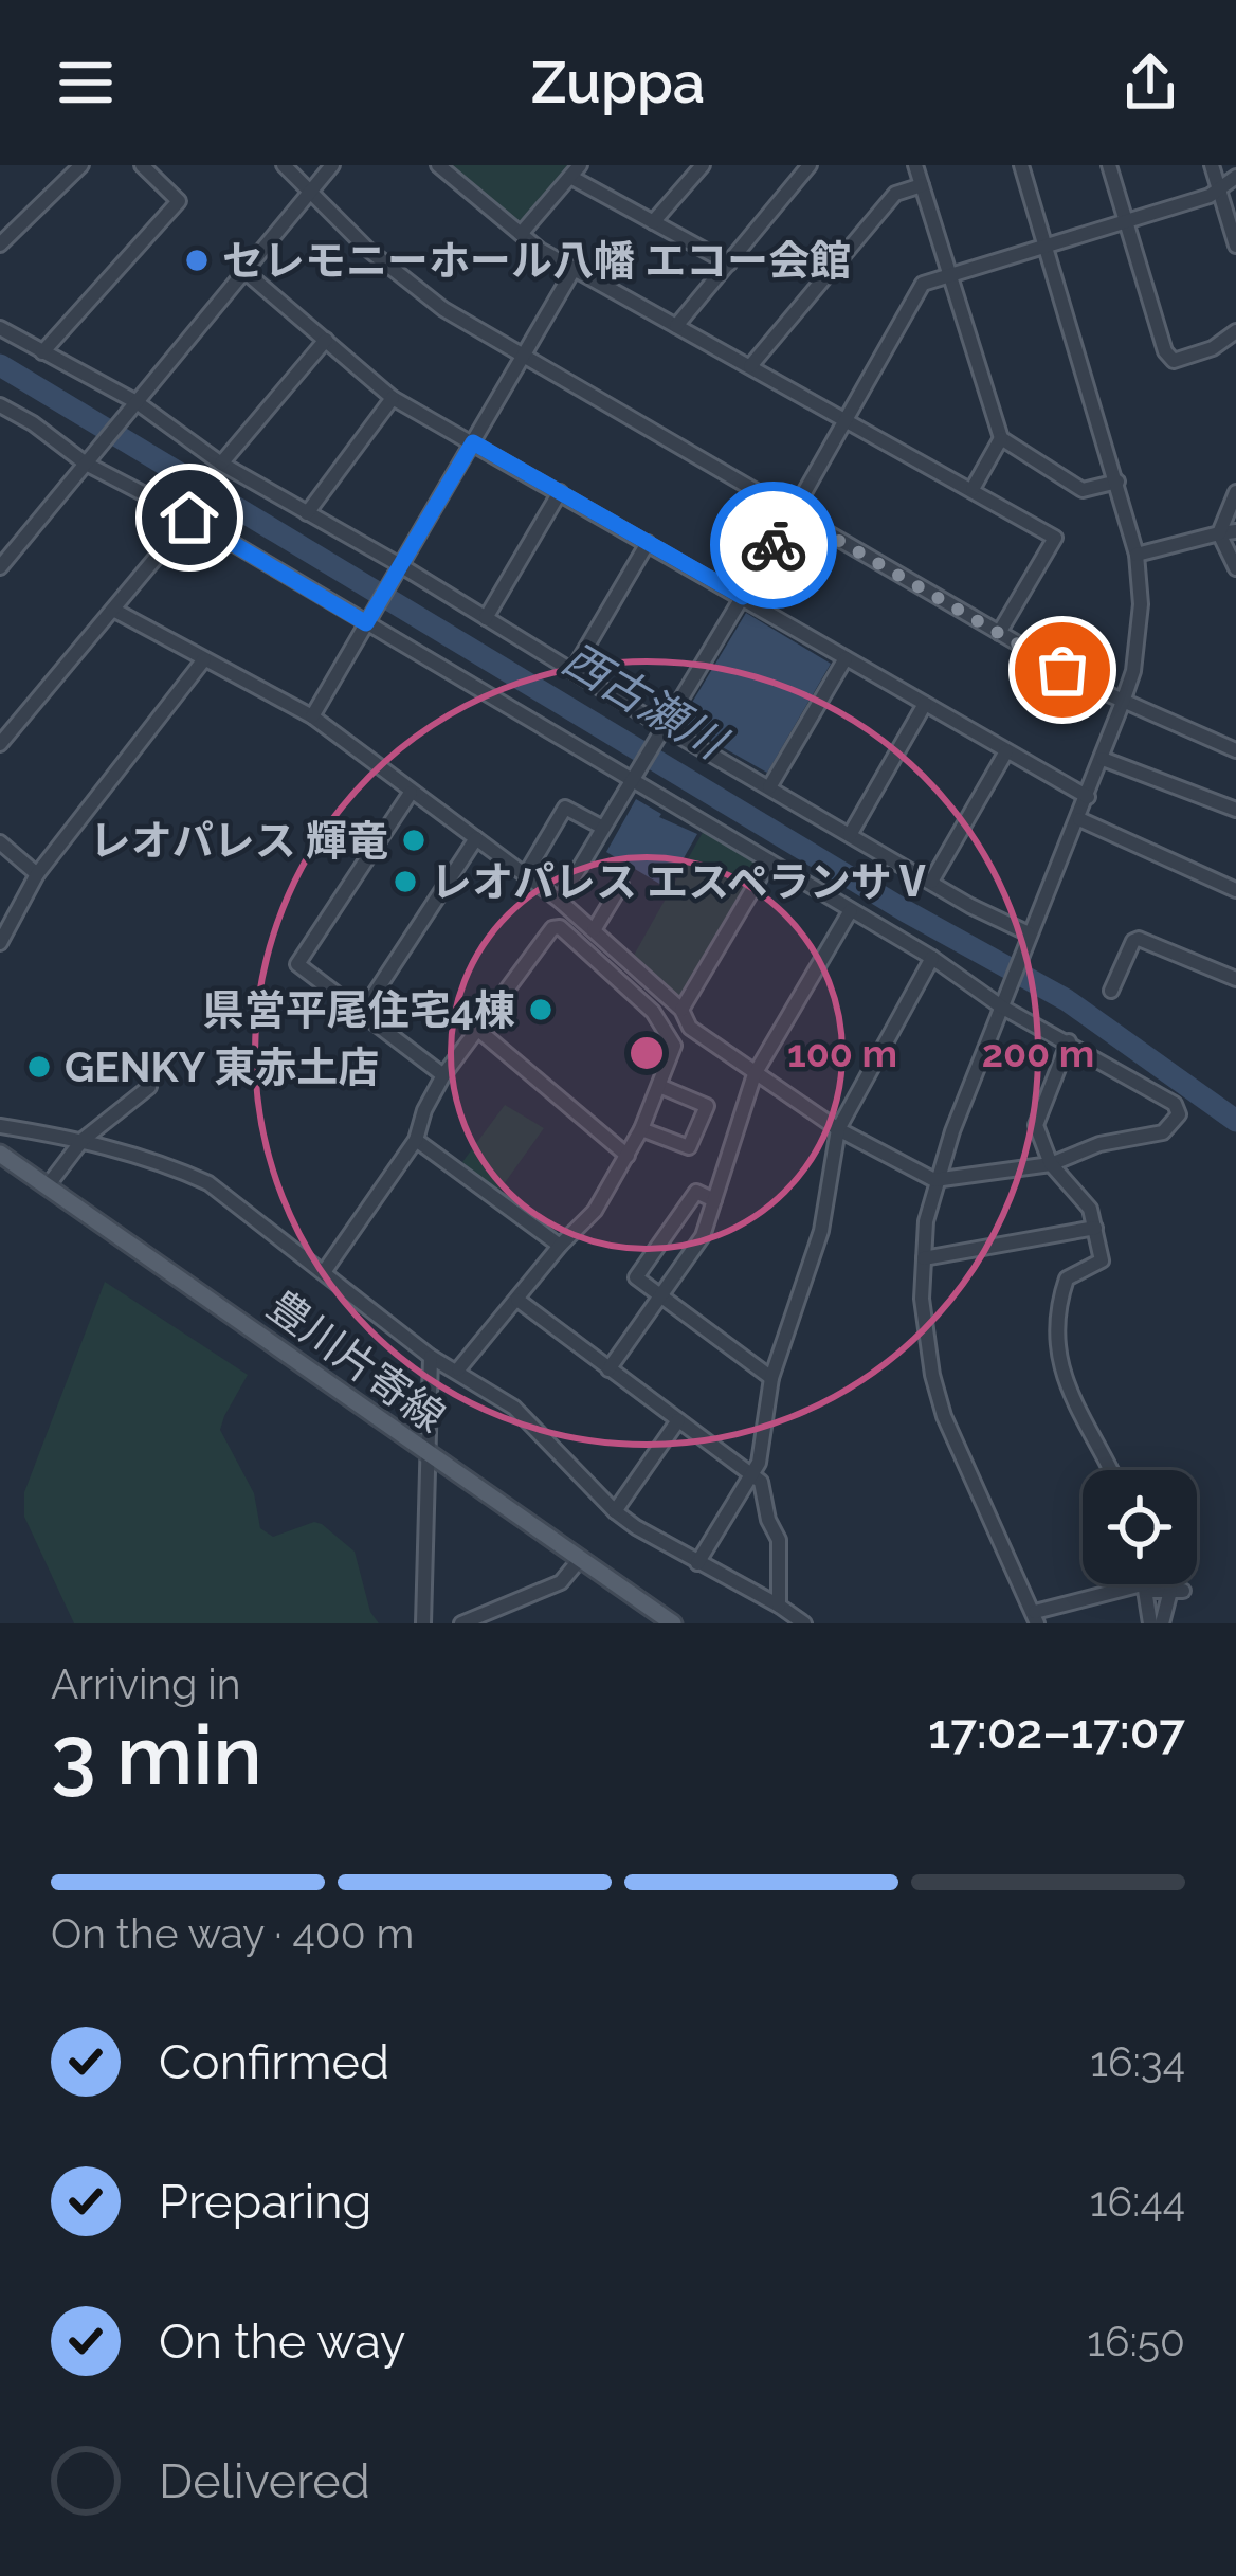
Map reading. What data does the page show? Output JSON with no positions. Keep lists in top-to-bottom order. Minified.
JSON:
{"streets":{"main road":["豊川片寄線"]},"water":["西古瀬川"],"places":["セレモニーホール八幡 エコー会館","レオパレス 輝竜","レオパレス エスペランサⅤ","県営平尾住宅4棟","GENKY 東赤土店"],"page":{"header":"Zuppa","heading":["3 min","Arriving in","17:02–17:07"],"bar":"On the way · 400 m","list":[["Confirmed","16:34"],["Preparing","16:44"],["On the way","16:50"],"Delivered"]},"rings":["100 m","200 m"]}
